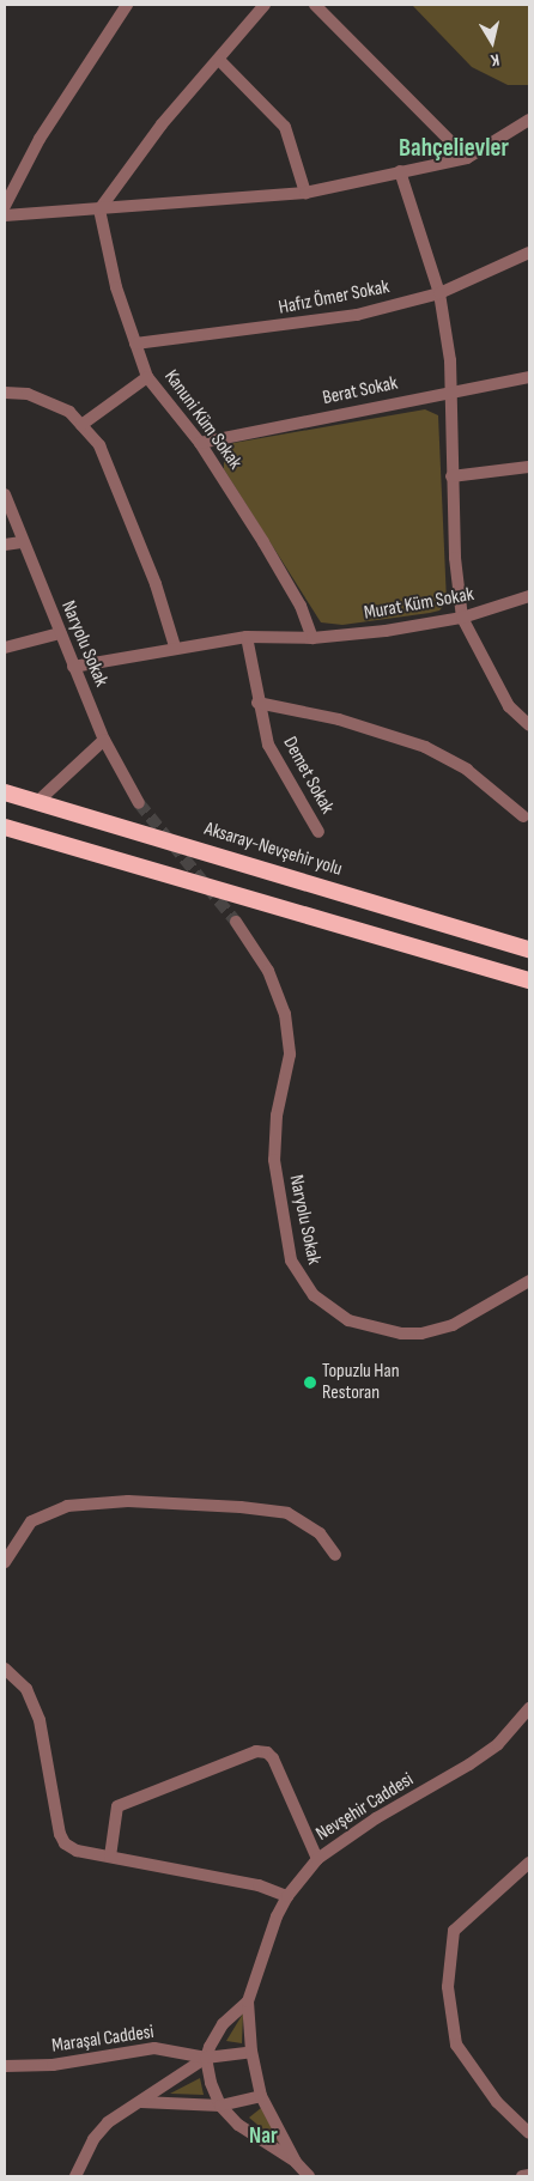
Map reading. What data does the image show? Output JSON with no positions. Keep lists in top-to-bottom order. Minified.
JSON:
{"streets":{"highway":["Aksaray-Nevşehir yolu"],"street":["Hafız Ömer Sokak","Berat Sokak","Kanuni Küm Sokak","Murat Küm Sokak","Naryolu Sokak","Demet Sokak","Nevşehir Caddesi","Maraşal Caddesi"]},"crossings":[["Hafız Ömer Sokak","Kanuni Küm Sokak"],["Berat Sokak","Kanuni Küm Sokak"],["Kanuni Küm Sokak","Murat Küm Sokak"],["Murat Küm Sokak","Naryolu Sokak"],["Murat Küm Sokak","Demet Sokak"],["Nevşehir Caddesi","Maraşal Caddesi"]],"districts":["Bahçelievler","Nar"],"places":["Topuzlu Han Restoran"],"north":"bottom"}
